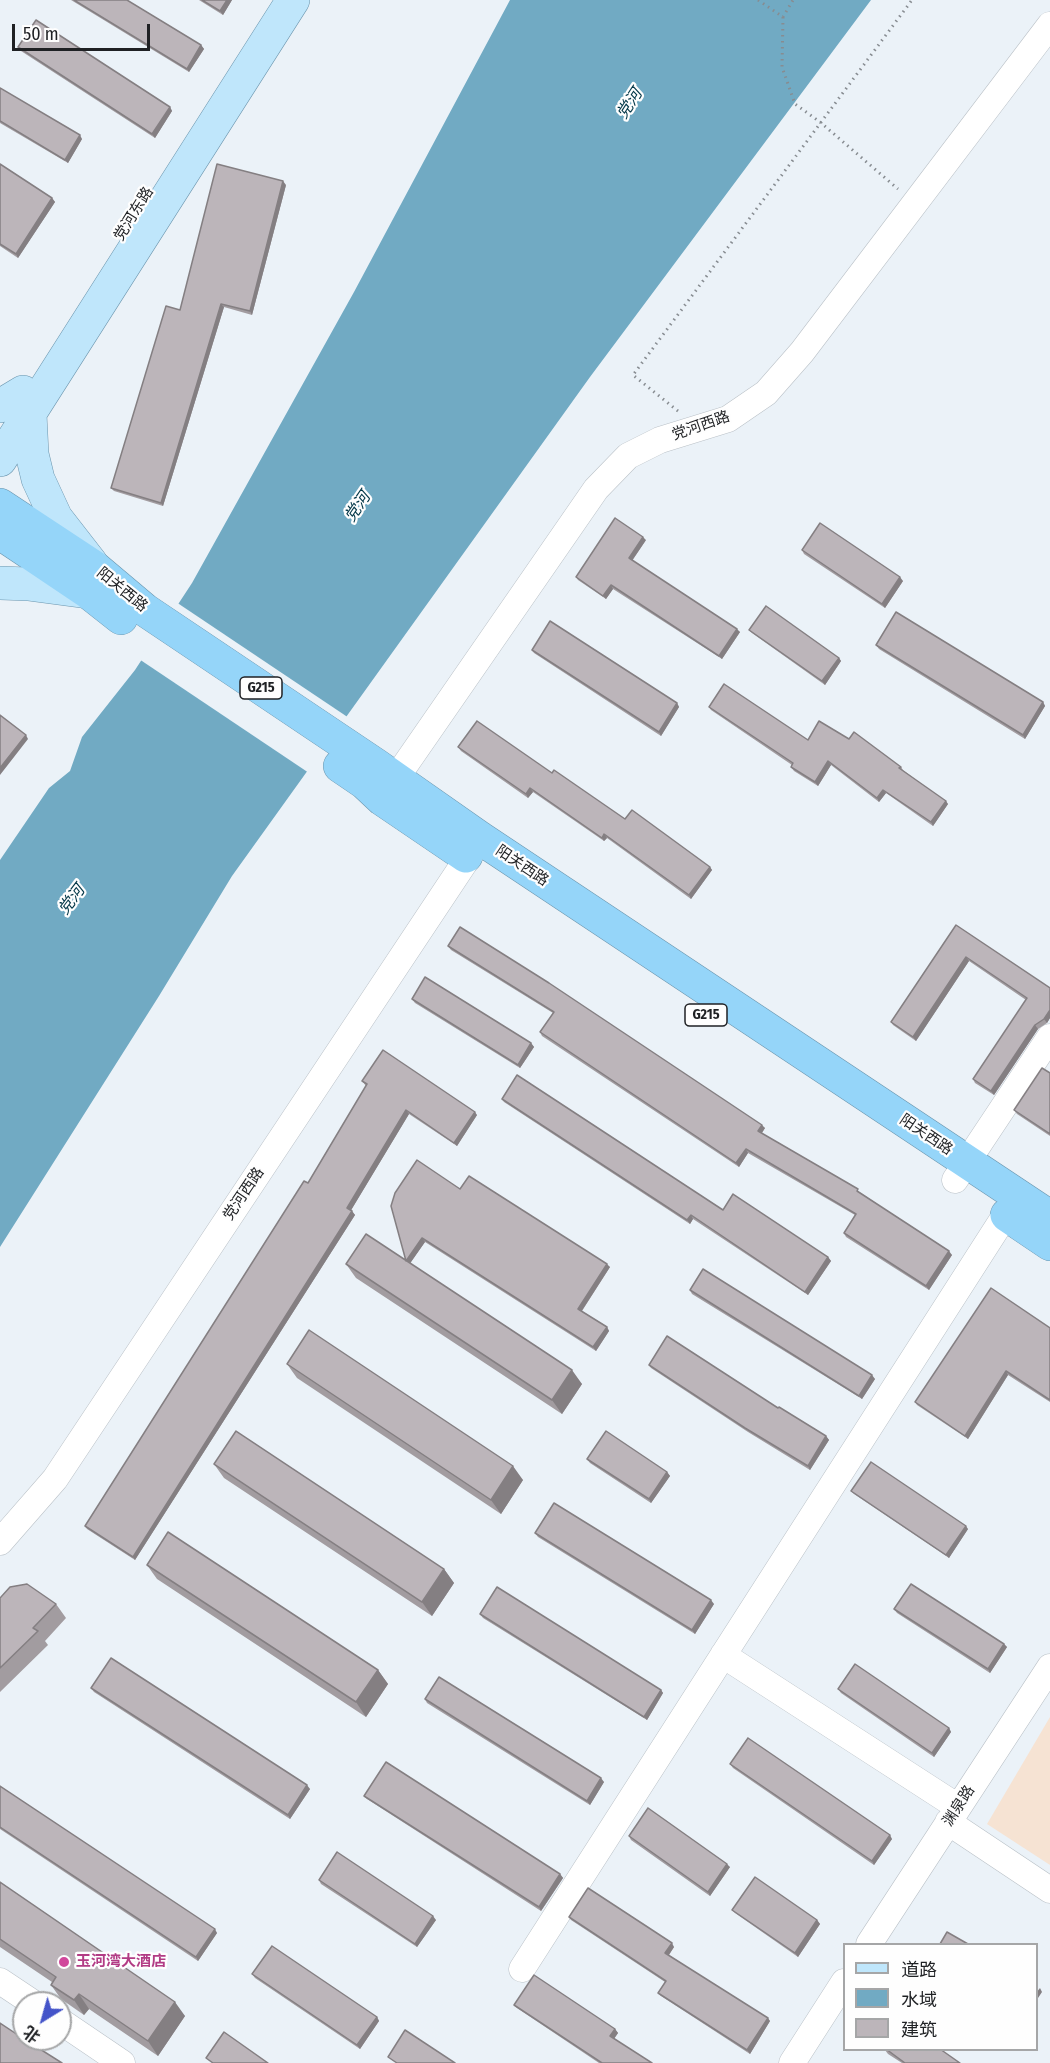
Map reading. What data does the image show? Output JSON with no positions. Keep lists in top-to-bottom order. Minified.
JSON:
{"streets":{"highway":["阳关西路","G215"],"main road":["党河东路"],"street":["党河西路","渊泉路"]},"crossings":[["党河西路","阳关西路"]],"water":["党河"],"places":["玉河湾大酒店"],"legend":["道路","水域","建筑"],"scale_bar":"50 m","north":"bottom left"}
